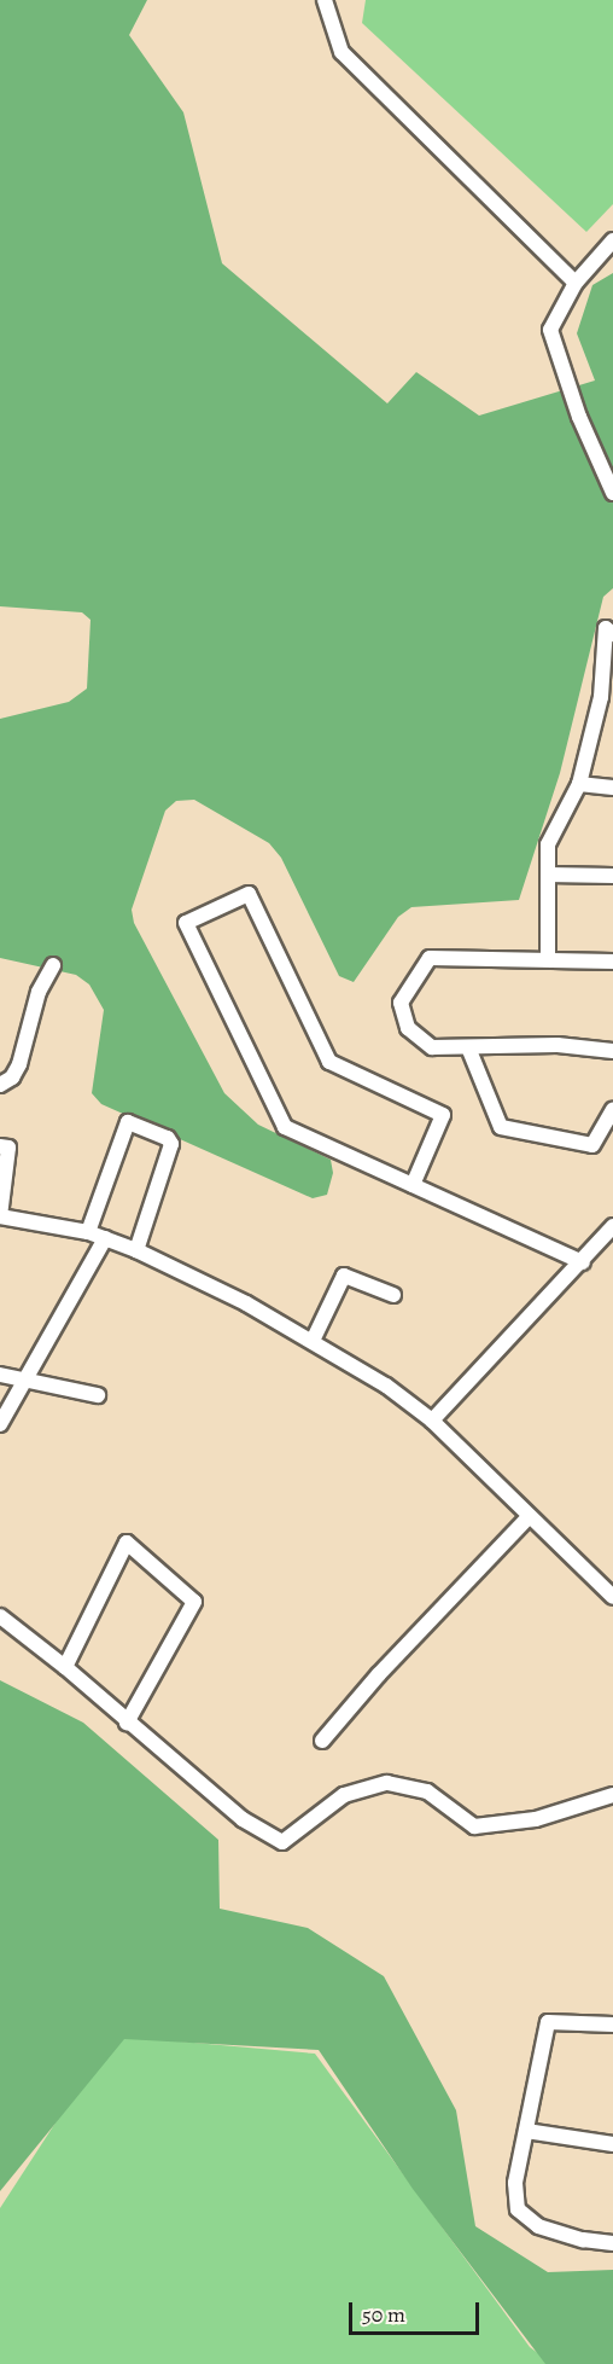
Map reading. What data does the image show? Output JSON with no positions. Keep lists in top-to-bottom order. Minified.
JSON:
{"scale_bar":"50 m"}
